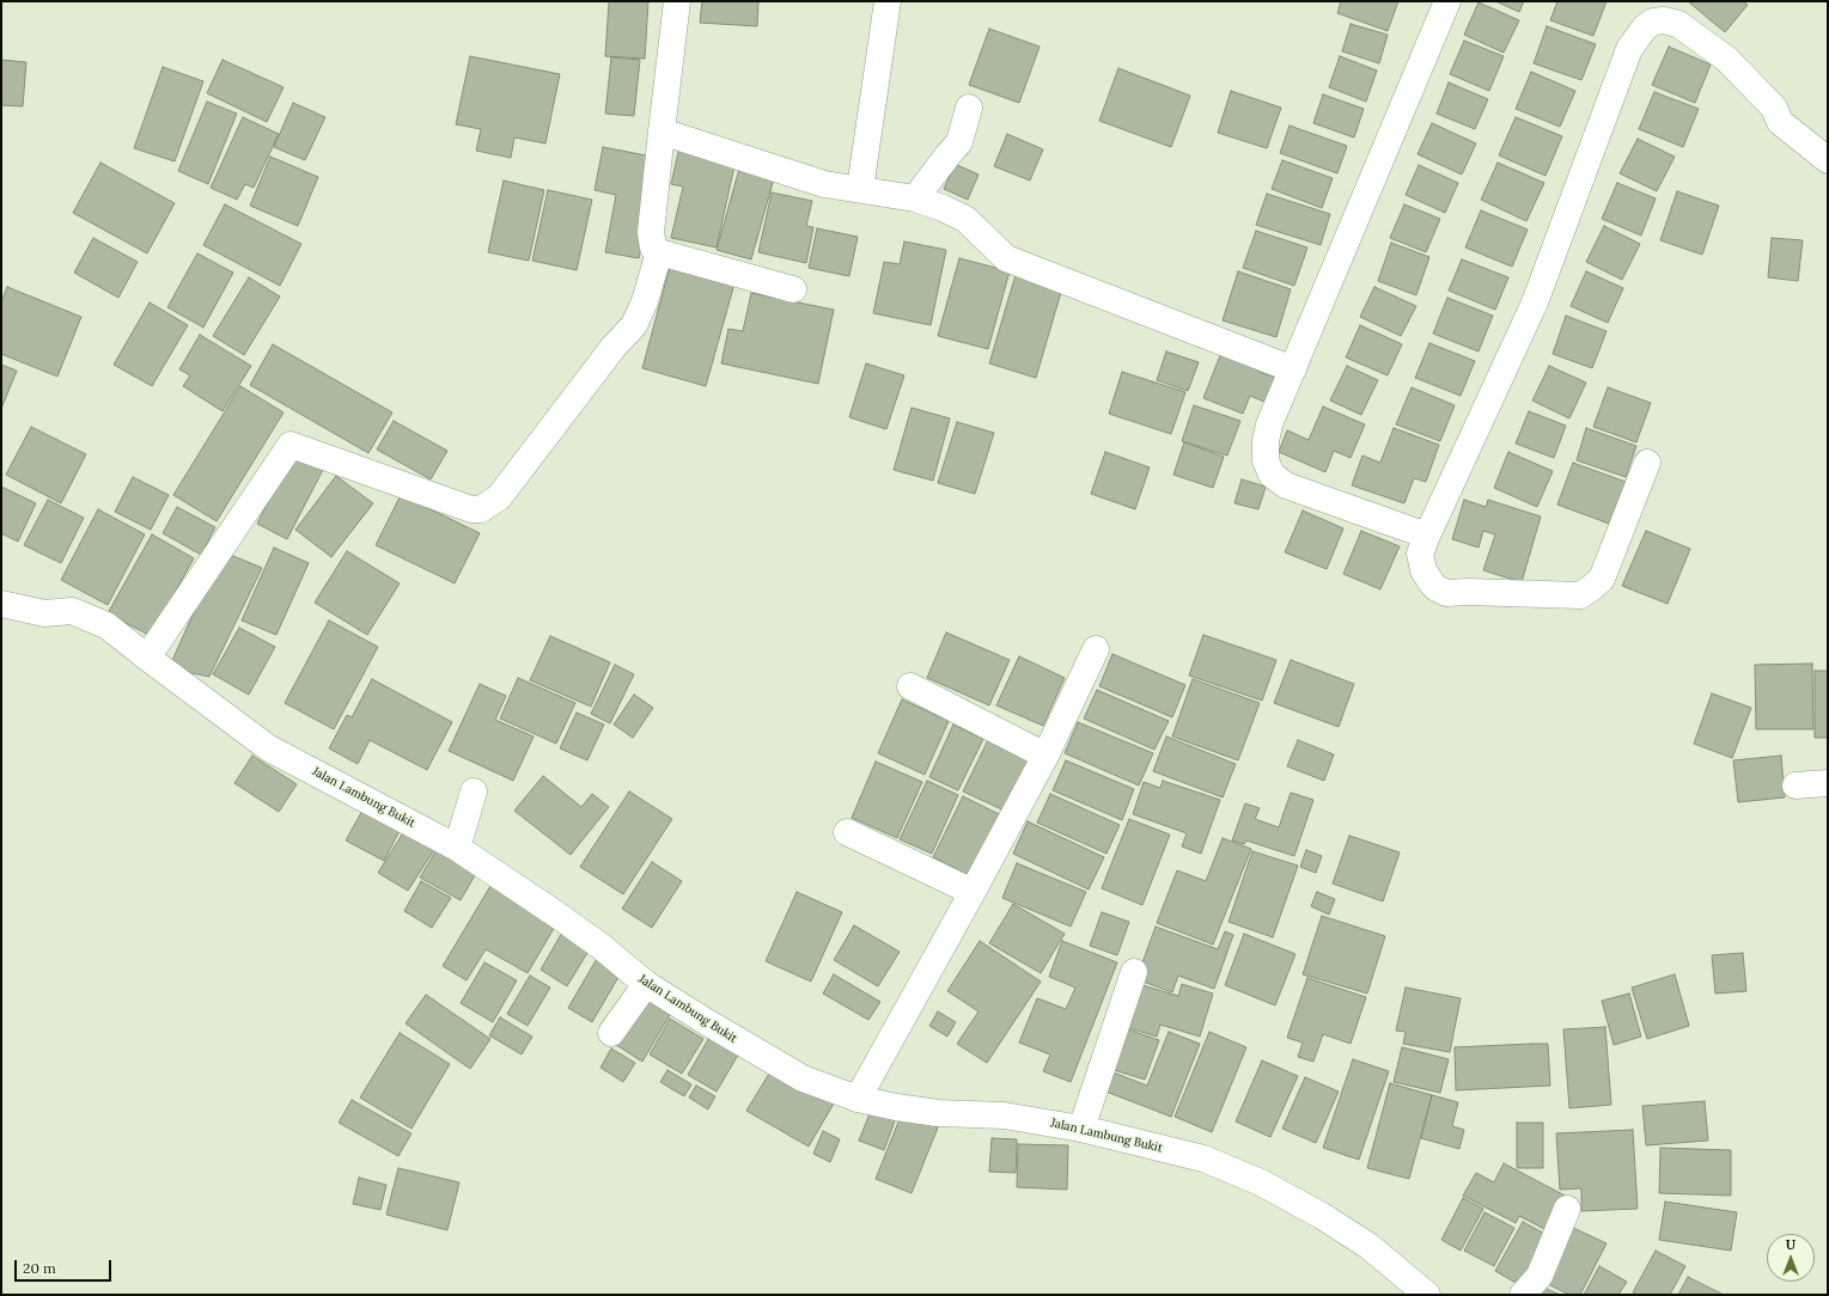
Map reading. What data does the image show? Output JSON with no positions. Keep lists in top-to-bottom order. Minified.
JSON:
{"streets":{"street":["Jalan Lambung Bukit"]},"scale_bar":"20 m","north":"top"}
